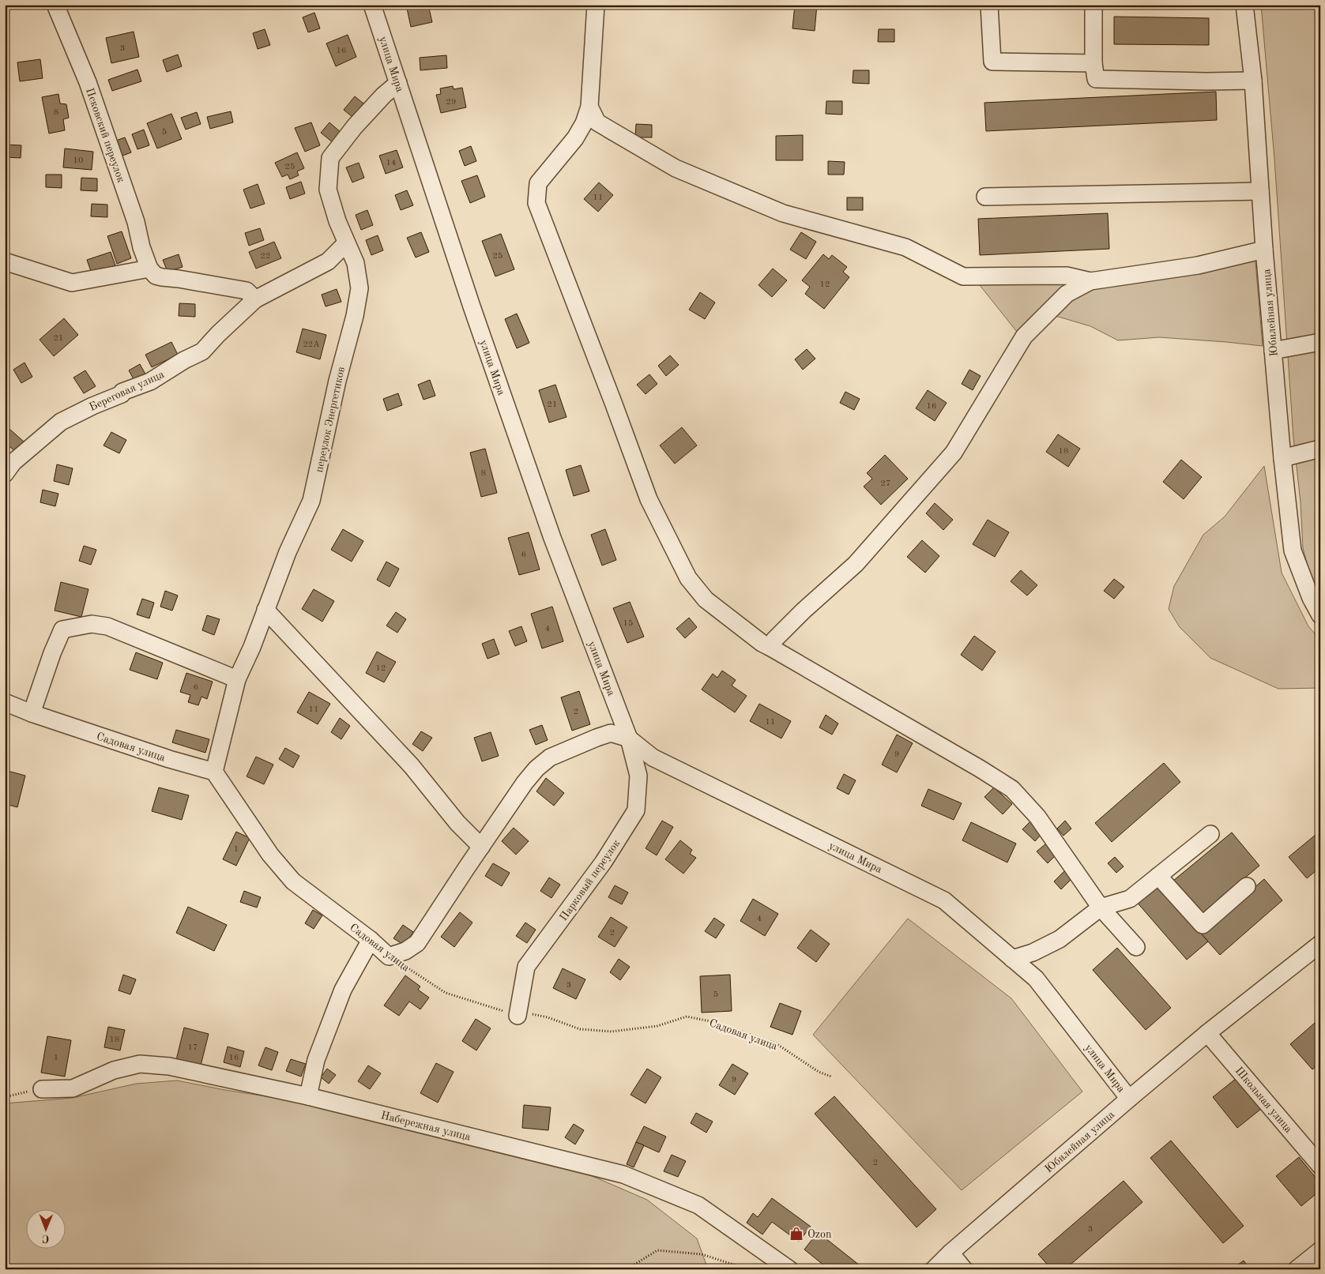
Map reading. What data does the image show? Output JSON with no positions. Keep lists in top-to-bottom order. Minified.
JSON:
{"streets":{"street":["улица Мира","Псковский переулок","Юбилейная улица","Береговая улица","переулок Энергетиков","Садовая улица","Парковый переулок","Школьная улица","Набережная улица"]},"crossings":[["улица Мира","Юбилейная улица"],["улица Мира","переулок Энергетиков"],["улица Мира","Парковый переулок"],["Юбилейная улица","Школьная улица"],["Береговая улица","переулок Энергетиков"],["переулок Энергетиков","Садовая улица"],["Садовая улица","Парковый переулок"]],"places":{"shop":["Ozon"]},"house_numbers":["3","16","29","8","5","10","14","25","11","22","25","12","21","22А","21","16","18","8","27","6","15","4","12","6","11","2","11","9","1","4","2","3","5","18","17","1","16","9","2","3"],"north":"bottom"}
